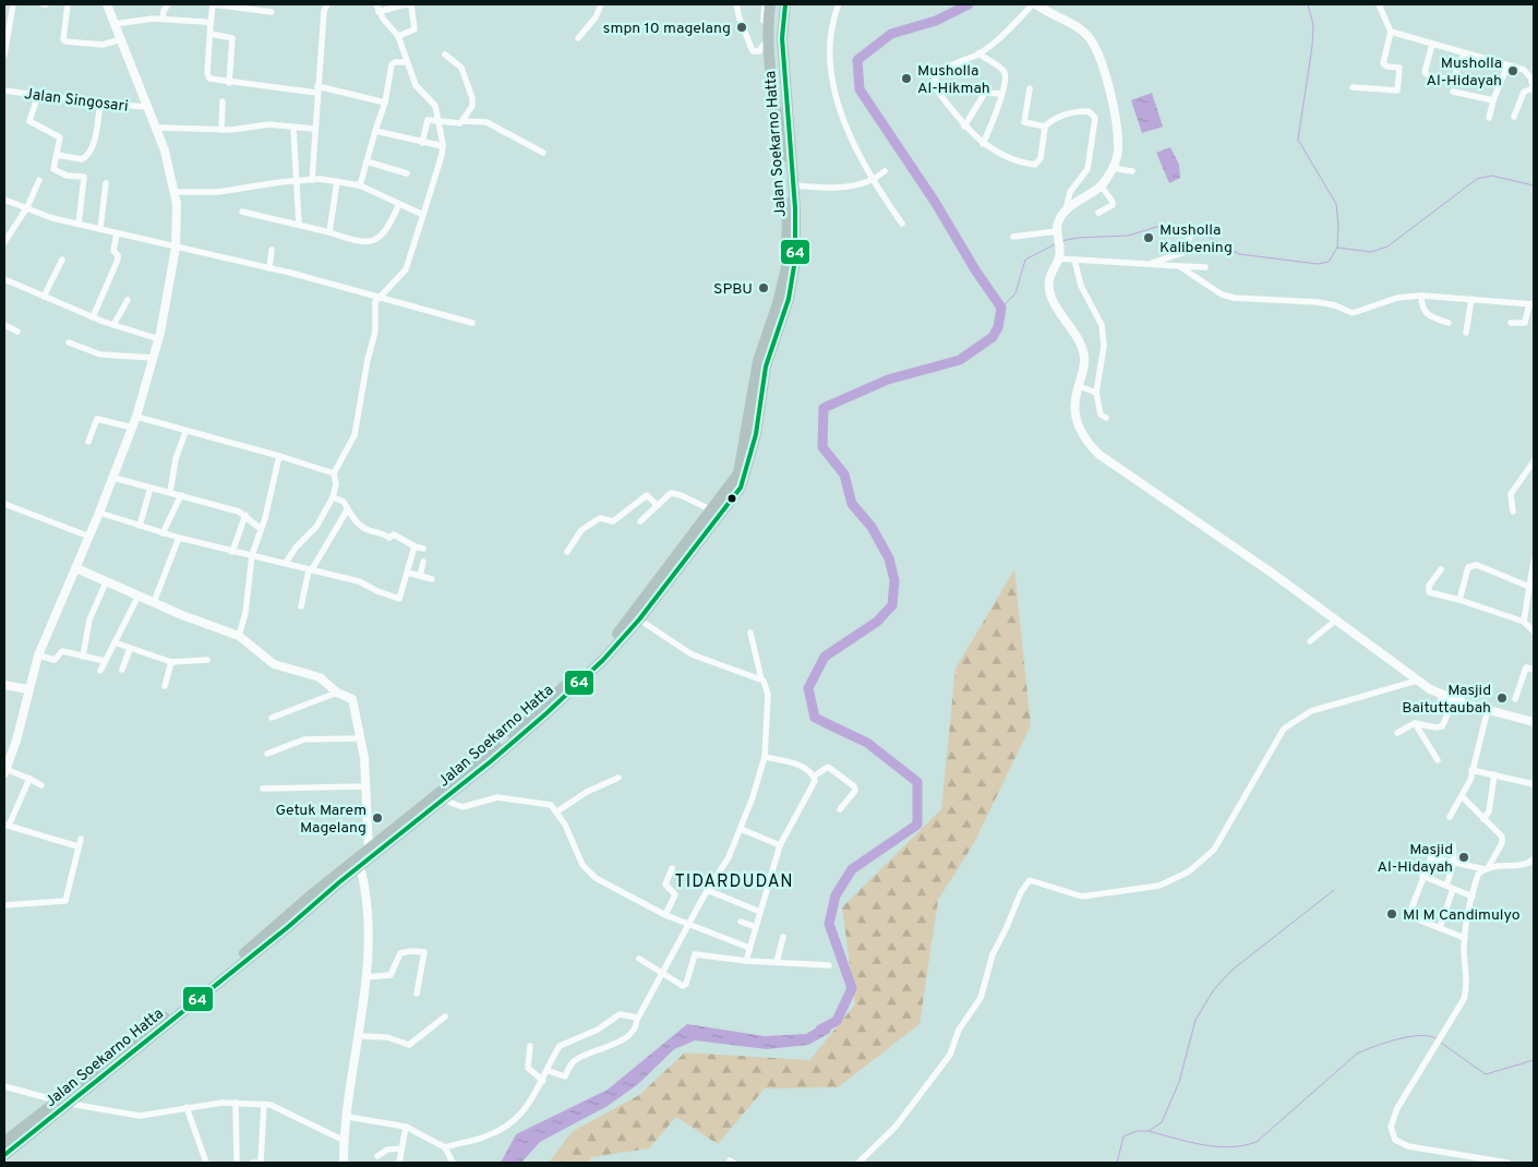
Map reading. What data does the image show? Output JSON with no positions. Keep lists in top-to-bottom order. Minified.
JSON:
{"streets":{"highway":["Jalan Soekarno Hatta"],"street":["Jalan Singosari"]},"districts":["TIDARDUDAN"],"places":["smpn 10 magelang","Musholla Al-Hidayah","Musholla Al-Hikmah","Musholla Kalibening","SPBU","Masjid Baituttaubah","Getuk Marem Magelang","Masjid Al-Hidayah","MI M Candimulyo"],"lines":["transit line 64"]}
